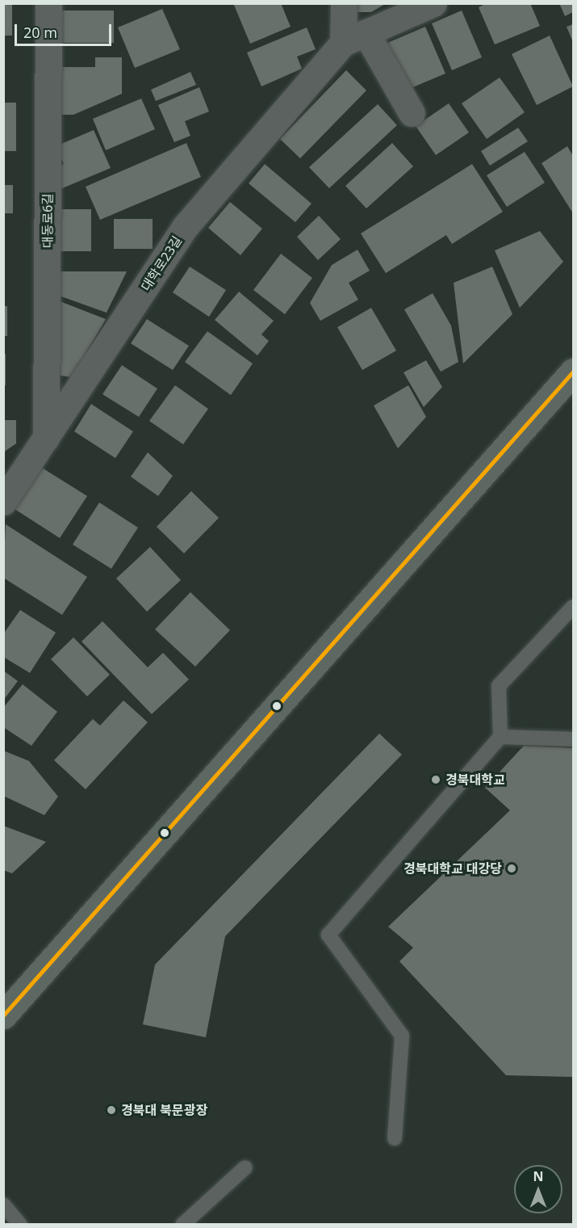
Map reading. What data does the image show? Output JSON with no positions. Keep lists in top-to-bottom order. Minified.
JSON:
{"streets":{"street":["대동로6길","대학로23길"]},"crossings":[["대동로6길","대학로23길"]],"places":["경북대학교","경북대학교 대강당","경북대 북문광장"],"scale_bar":"20 m","north":"top"}
